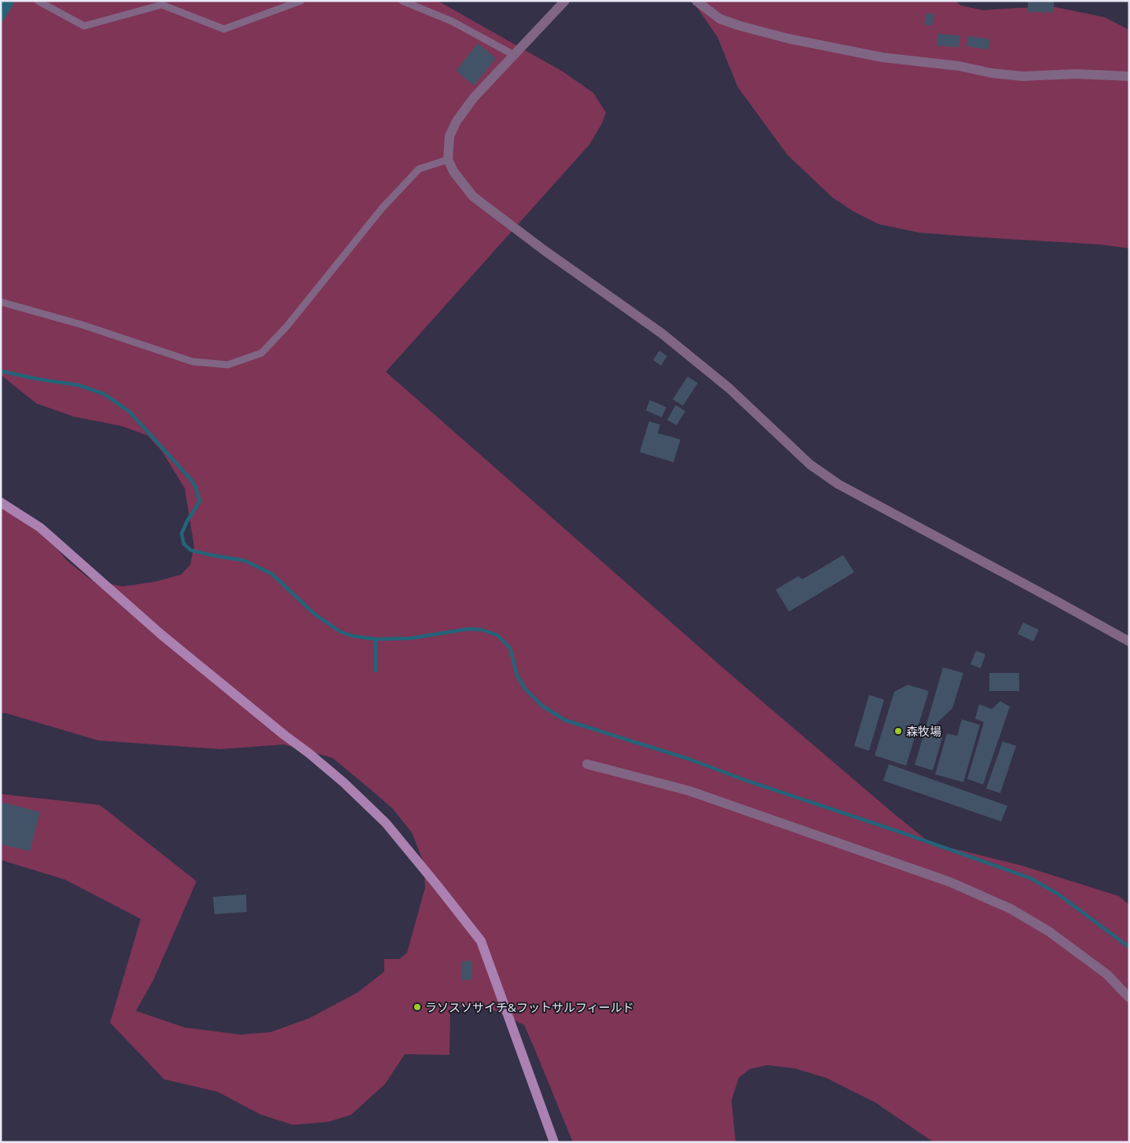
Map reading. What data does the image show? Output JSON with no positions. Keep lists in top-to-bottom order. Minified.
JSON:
{"places":["森牧場","ラソスソサイチ&フットサルフィールド"]}
